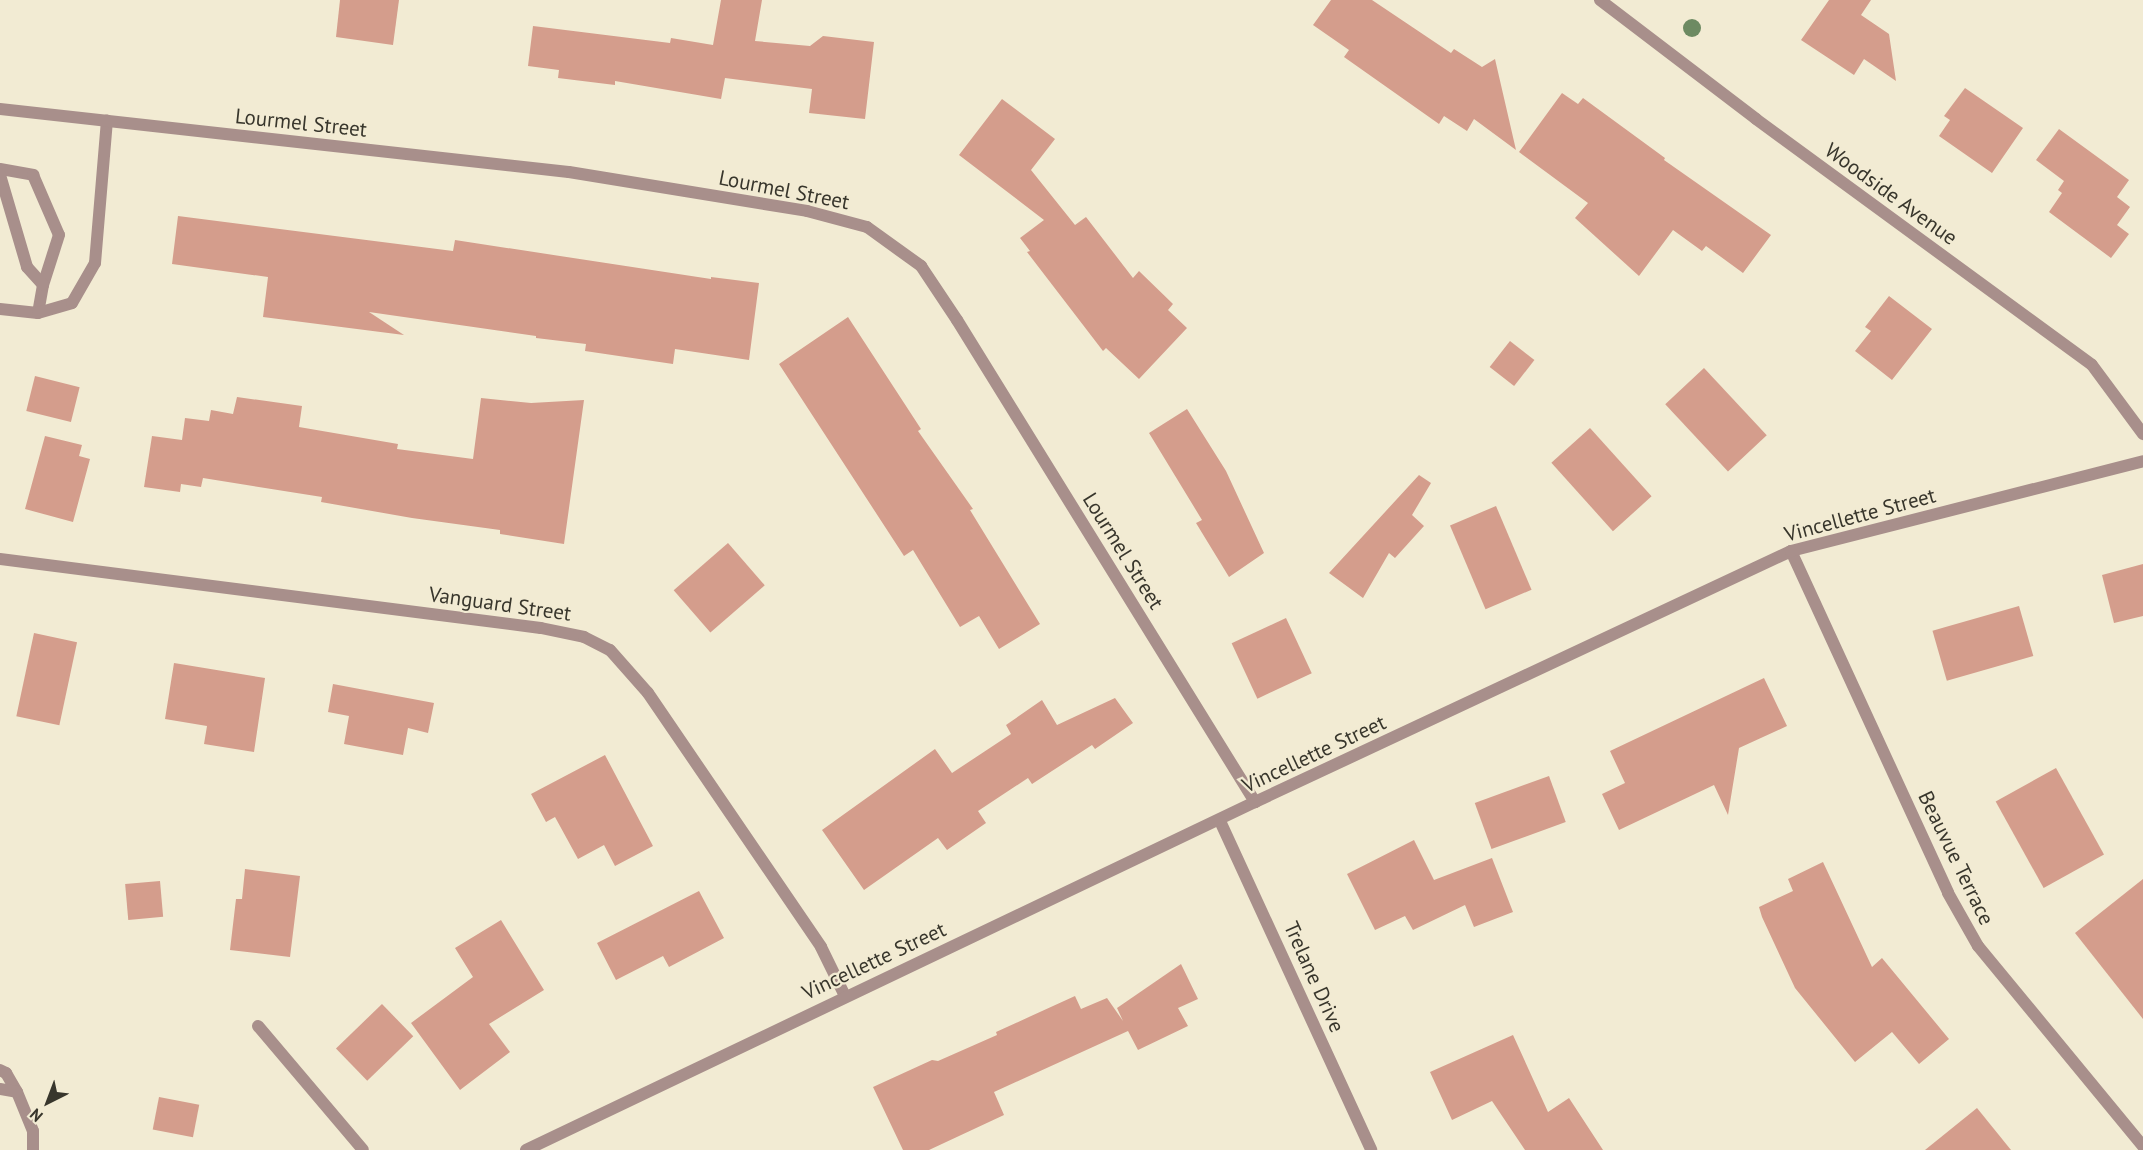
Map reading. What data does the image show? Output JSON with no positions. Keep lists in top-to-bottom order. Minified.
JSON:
{"streets":{"street":["Lourmel Street","Woodside Avenue","Vincellette Street","Vanguard Street","Beauvue Terrace","Trelane Drive"]},"crossings":[["Lourmel Street","Vincellette Street"],["Vincellette Street","Vanguard Street"],["Vincellette Street","Beauvue Terrace"],["Vincellette Street","Trelane Drive"]],"north":"bottom left"}
